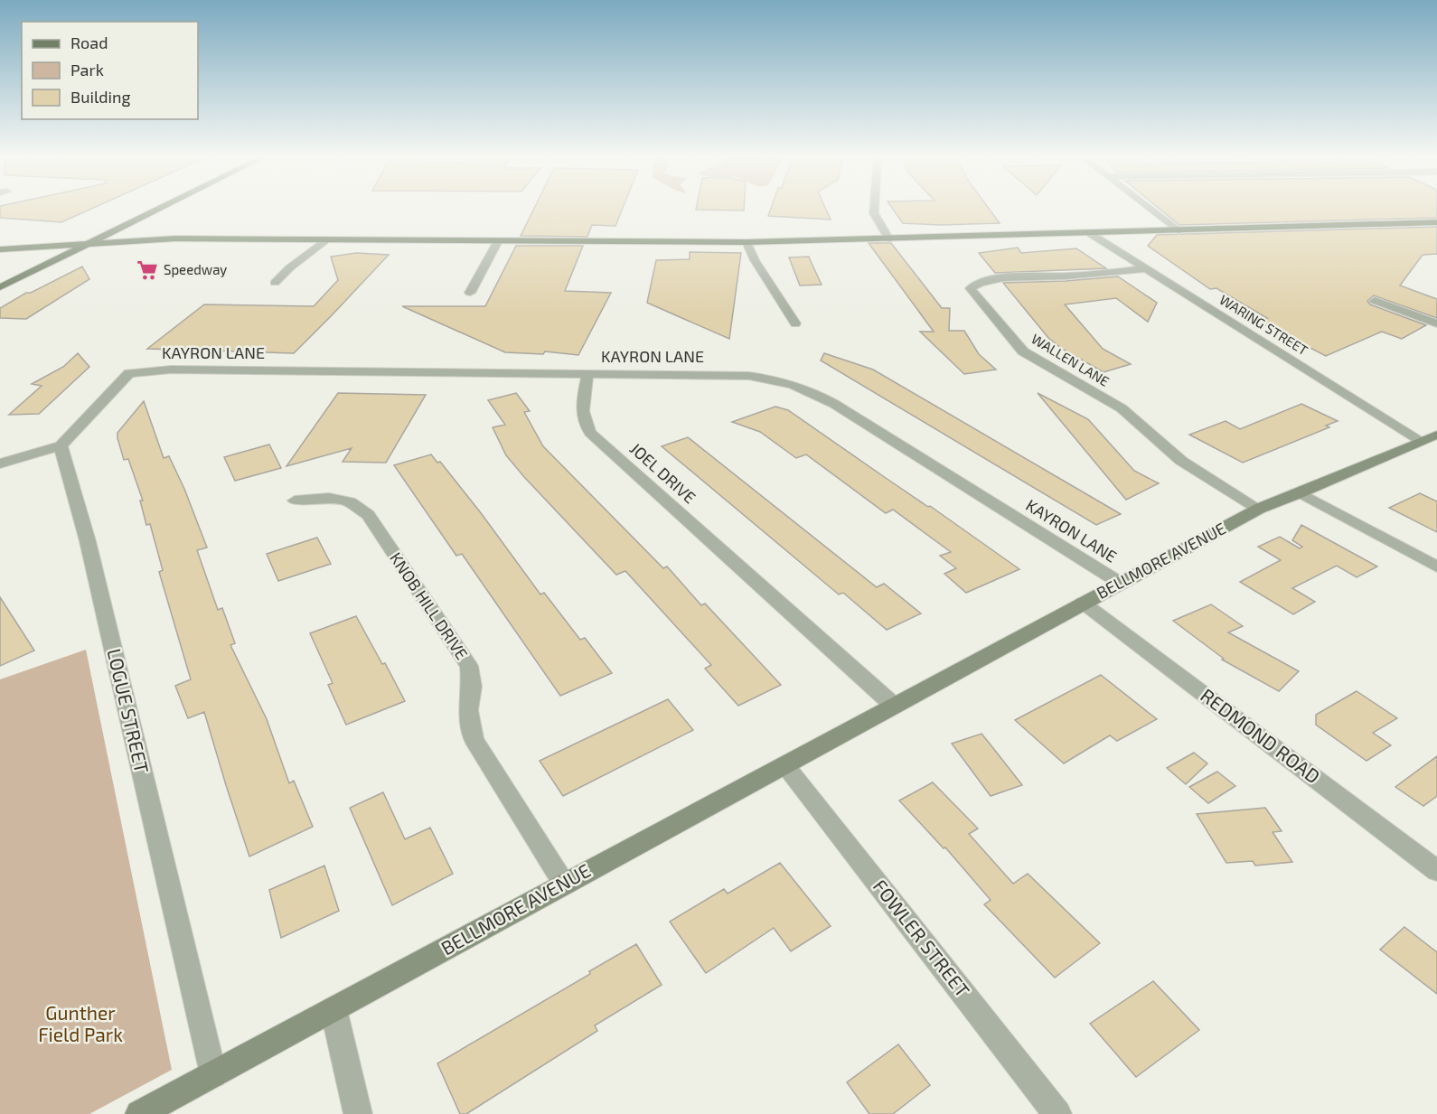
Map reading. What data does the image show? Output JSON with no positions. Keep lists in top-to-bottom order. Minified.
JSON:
{"streets":{"main road":["BELLMORE AVENUE"],"street":["WARING STREET","KAYRON LANE","WALLEN LANE","JOEL DRIVE","KNOB HILL DRIVE","LOGUE STREET","REDMOND ROAD","FOWLER STREET"]},"crossings":[["WARING STREET","WALLEN LANE"],["WARING STREET","BELLMORE AVENUE"],["KAYRON LANE","JOEL DRIVE"],["KAYRON LANE","BELLMORE AVENUE"],["KAYRON LANE","LOGUE STREET"],["WALLEN LANE","BELLMORE AVENUE"],["JOEL DRIVE","BELLMORE AVENUE"],["BELLMORE AVENUE","KNOB HILL DRIVE"],["BELLMORE AVENUE","LOGUE STREET"],["BELLMORE AVENUE","REDMOND ROAD"],["BELLMORE AVENUE","FOWLER STREET"]],"parks":["Gunther Field Park"],"places":{"supermarket":["Speedway"]},"legend":["Road","Park","Building"]}
